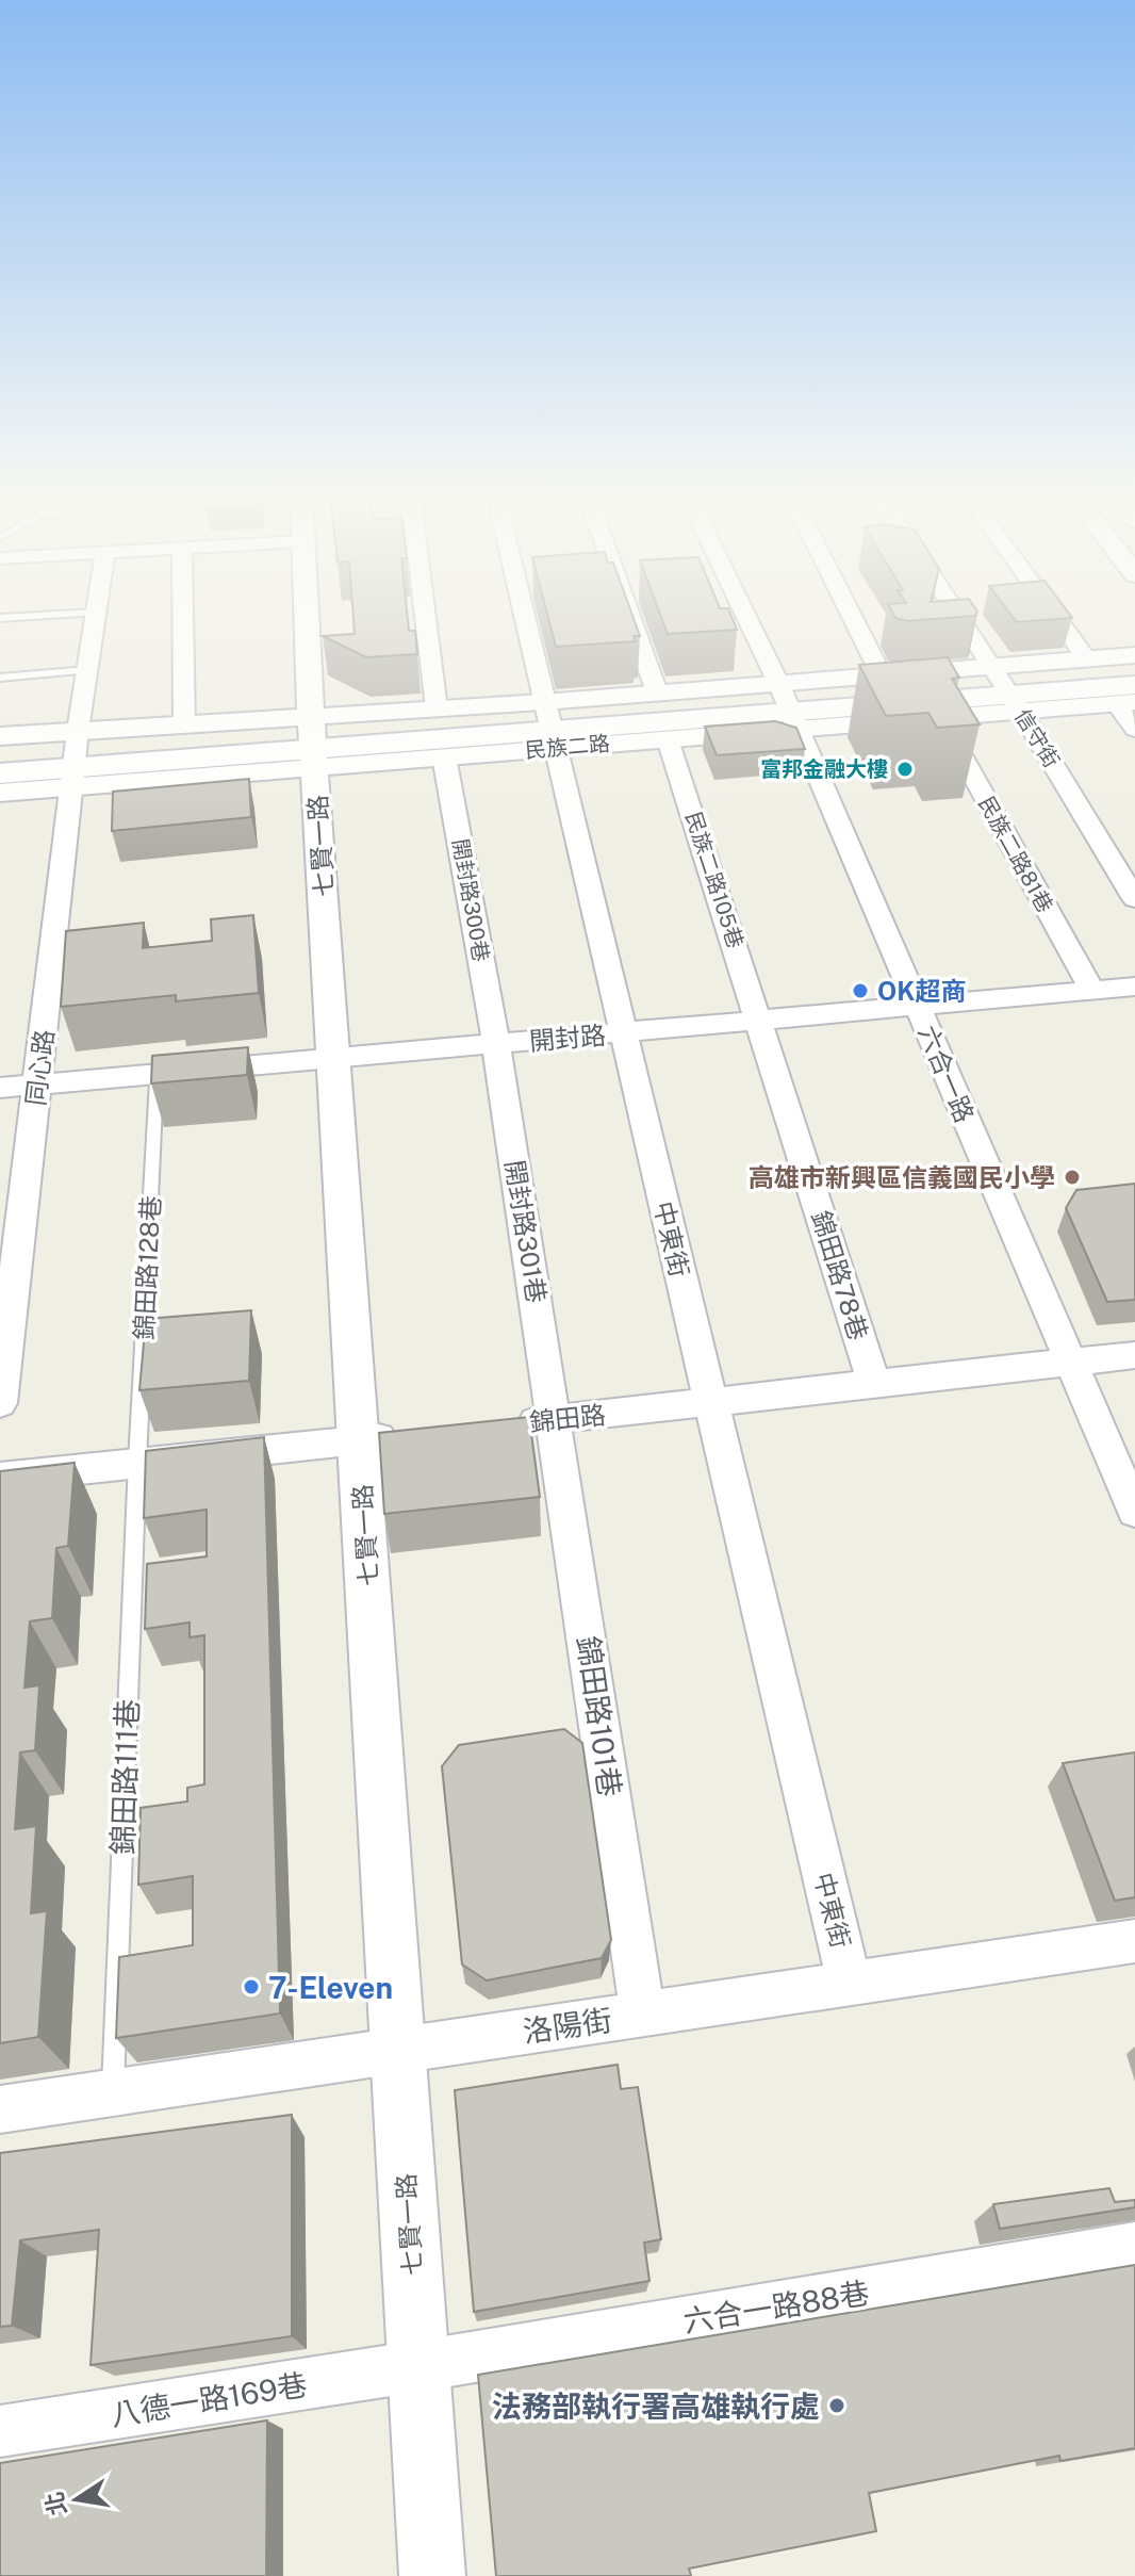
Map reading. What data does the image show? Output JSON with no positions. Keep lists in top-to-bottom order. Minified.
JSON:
{"streets":{"main road":["民族二路"],"street":["信守街","七賢一路","民族二路81巷","民族二路105巷","開封路300巷","開封路","同心路","六合一路","開封路301巷","中東街","錦田路78巷","錦田路","錦田路101巷","洛陽街","六合一路88巷","八德一路169巷"],"lane":["錦田路128巷","錦田路111巷"]},"crossings":[["信守街","民族二路"],["民族二路","七賢一路"],["民族二路","民族二路81巷"],["民族二路","民族二路105巷"],["民族二路","開封路300巷"],["民族二路","同心路"],["民族二路","六合一路"],["民族二路","中東街"],["七賢一路","開封路"],["七賢一路","洛陽街"],["七賢一路","六合一路88巷"],["七賢一路","八德一路169巷"],["民族二路81巷","開封路"],["民族二路105巷","開封路"],["民族二路105巷","錦田路78巷"],["開封路300巷","開封路"],["開封路300巷","開封路301巷"],["開封路","同心路"],["開封路","六合一路"],["開封路","開封路301巷"],["開封路","中東街"],["開封路","錦田路128巷"],["開封路","錦田路78巷"],["六合一路","錦田路"],["開封路301巷","錦田路"],["開封路301巷","錦田路101巷"],["中東街","錦田路"],["中東街","洛陽街"],["錦田路128巷","錦田路111巷"],["錦田路78巷","錦田路"],["錦田路","錦田路101巷"],["錦田路101巷","洛陽街"],["錦田路111巷","洛陽街"],["六合一路88巷","八德一路169巷"]],"places":["富邦金融大樓","OK超商","高雄市新興區信義國民小學","7-Eleven","法務部執行署高雄執行處"],"north":"left"}
